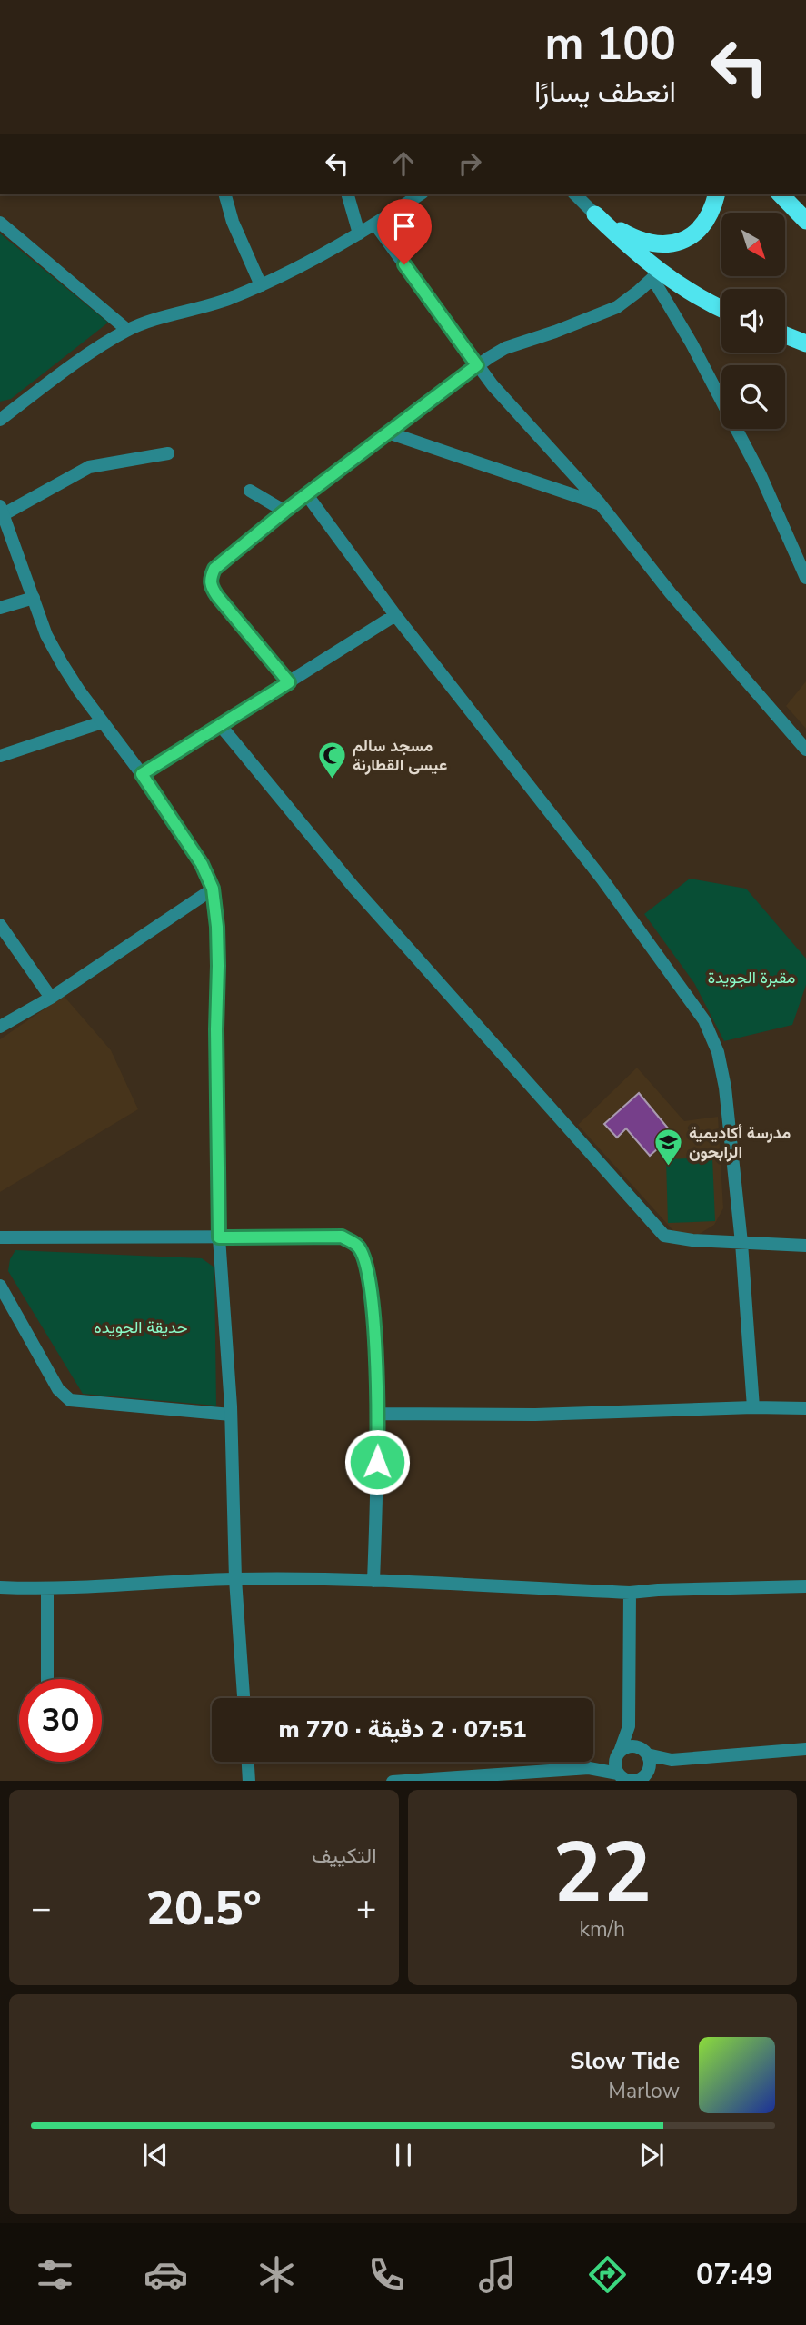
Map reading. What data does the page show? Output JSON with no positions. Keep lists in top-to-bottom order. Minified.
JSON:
{"parks":["مقبرة الجويدة","حديقة الجويده"],"places":{"mosque":["مسجد سالم عيسى القطارنة"],"school or university":["مدرسة أكاديمية الرابحون"]},"north":"bottom right","page":{"turn":["100 m","انعطف يسارًا"],"limit":"30","trip":"07:51 · 2 دقيقة · 770 m","tile":[["22","km/h"],"التكييف"],"heat":["−","20.5°","+"],"song":["Slow Tide","Marlow"],"tabs":"07:49"}}
